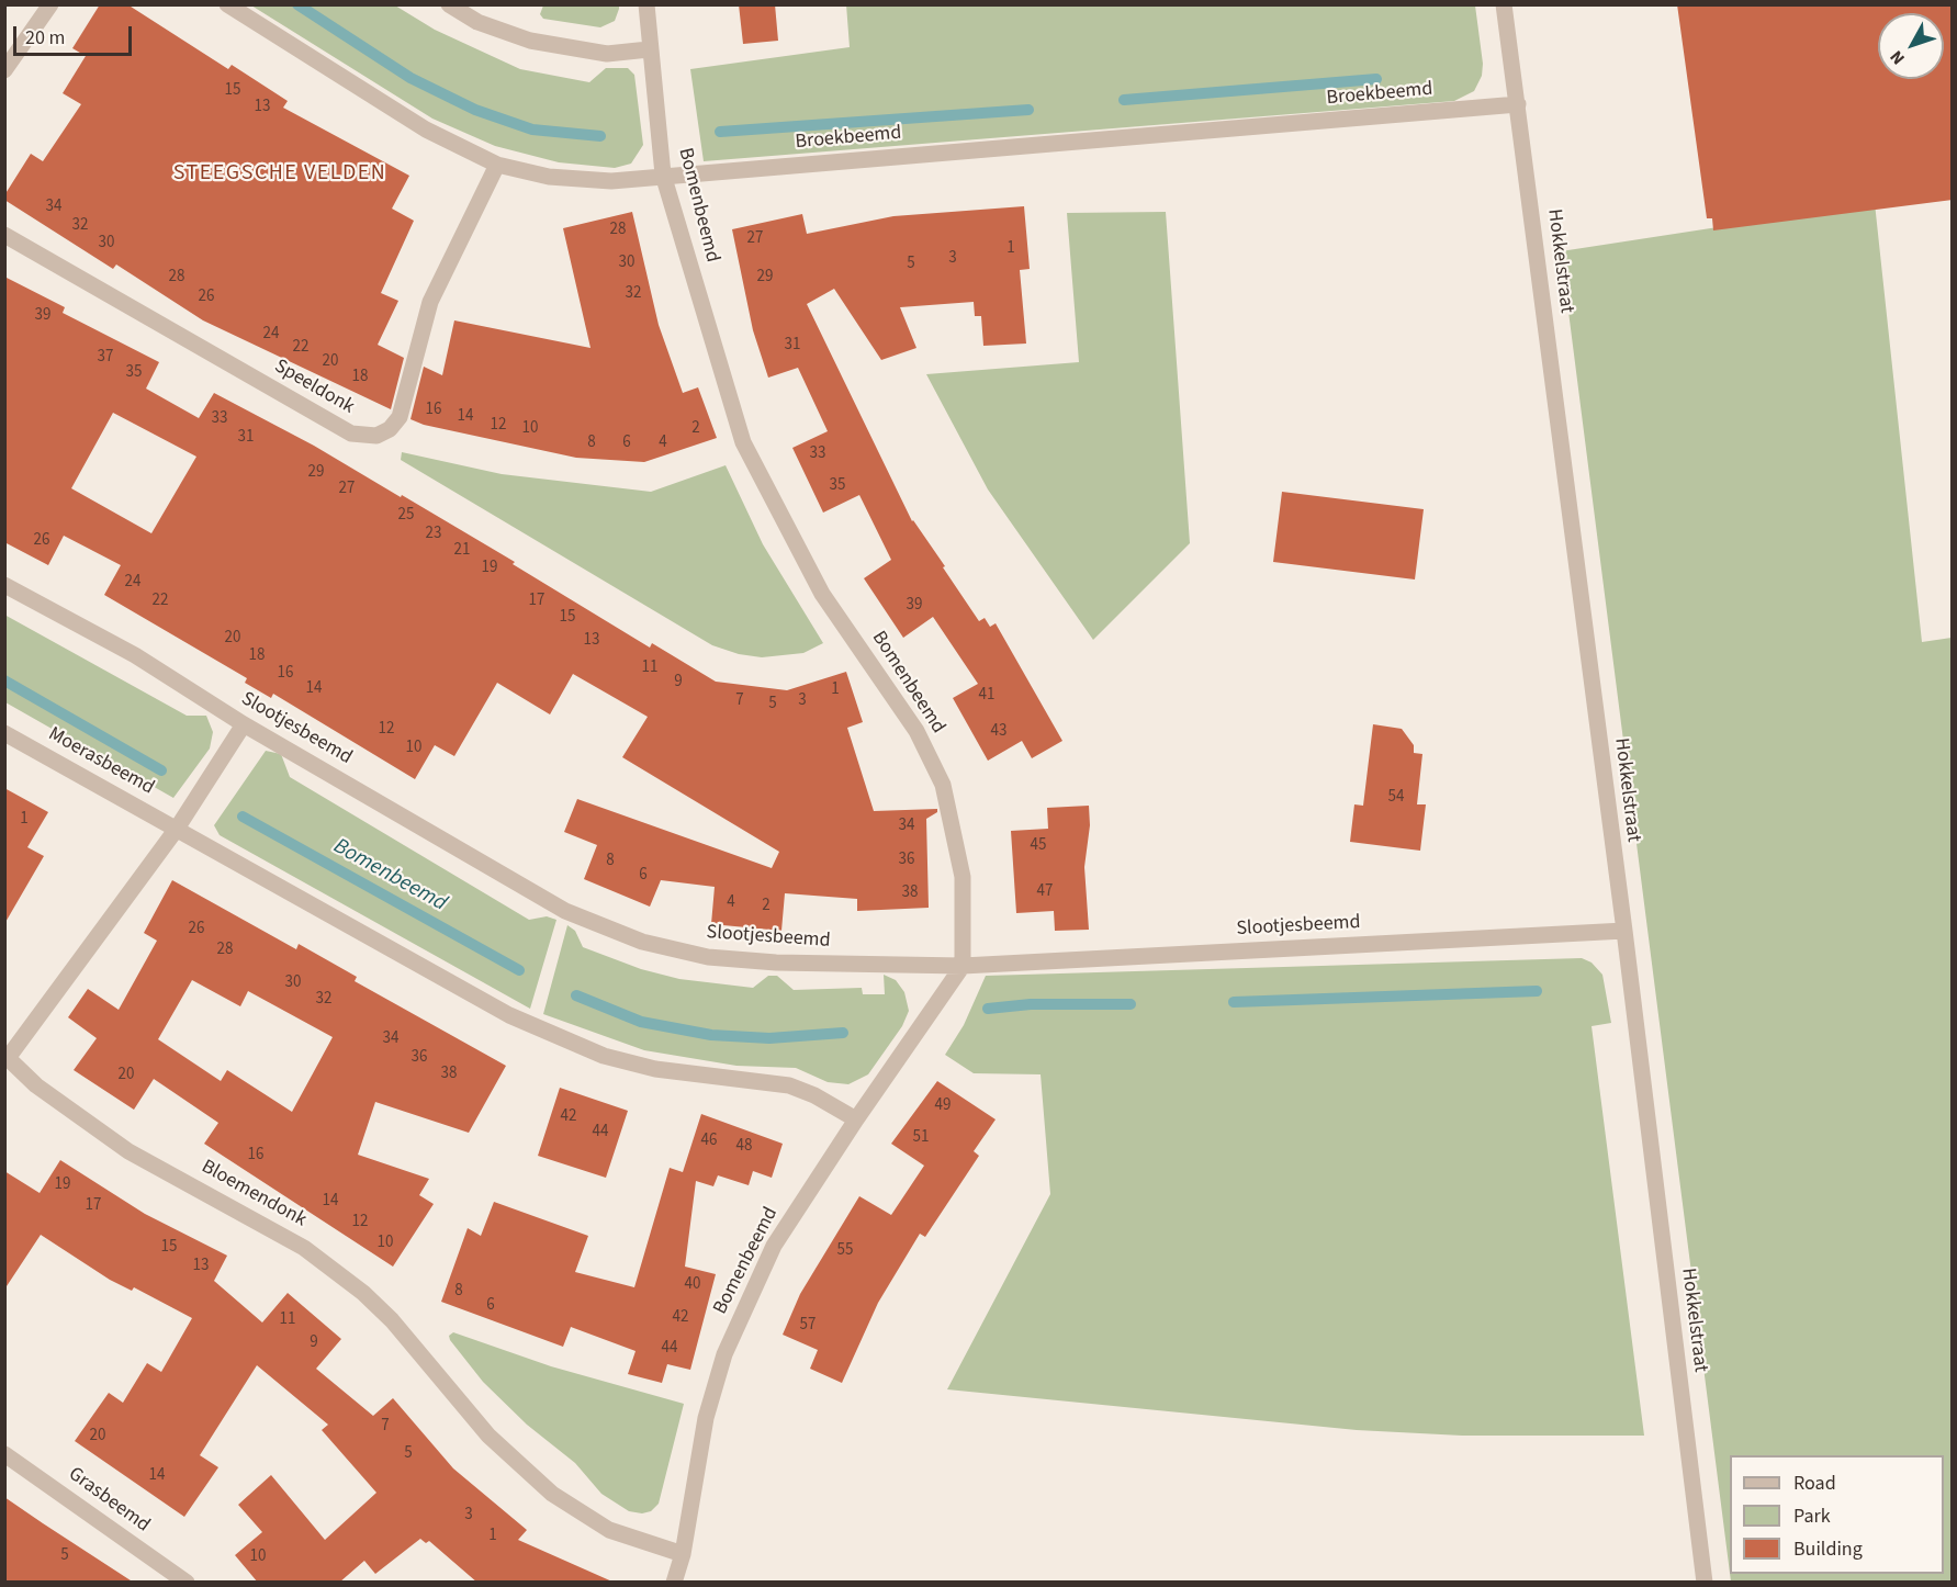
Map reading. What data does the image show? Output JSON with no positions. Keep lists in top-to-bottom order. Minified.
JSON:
{"streets":{"street":["Broekbeemd","Bomenbeemd","Hokkelstraat","Speeldonk","Slootjesbeemd","Moerasbeemd","Bloemendonk","Grasbeemd"]},"crossings":[["Broekbeemd","Bomenbeemd"],["Broekbeemd","Hokkelstraat"],["Broekbeemd","Speeldonk"],["Bomenbeemd","Slootjesbeemd"],["Bomenbeemd","Bloemendonk"],["Hokkelstraat","Slootjesbeemd"],["Slootjesbeemd","Bloemendonk"],["Moerasbeemd","Bloemendonk"]],"districts":["STEEGSCHE VELDEN"],"water":["Bomenbeemd"],"house_numbers":["15","13","34","32","28","27","30","1","3","30","5","28","29","32","26","39","24","31","22","37","20","35","18","16","14","33","12","10","2","31","8","6","4","33","29","35","27","25","23","26","21","19","24","22","17","39","15","20","13","18","11","16","9","14","1","41","7","3","5","12","43","10","54","1","34","45","36","8","6","47","38","4","2","26","28","30","32","34","36","38","20","49","42","44","51","46","48","16","19","14","17","12","10","15","55","13","40","8","6","42","11","57","9","44","7","20","5","14","3","1","5","10"],"legend":["Road","Park","Building"],"scale_bar":"20 m","north":"bottom left"}
